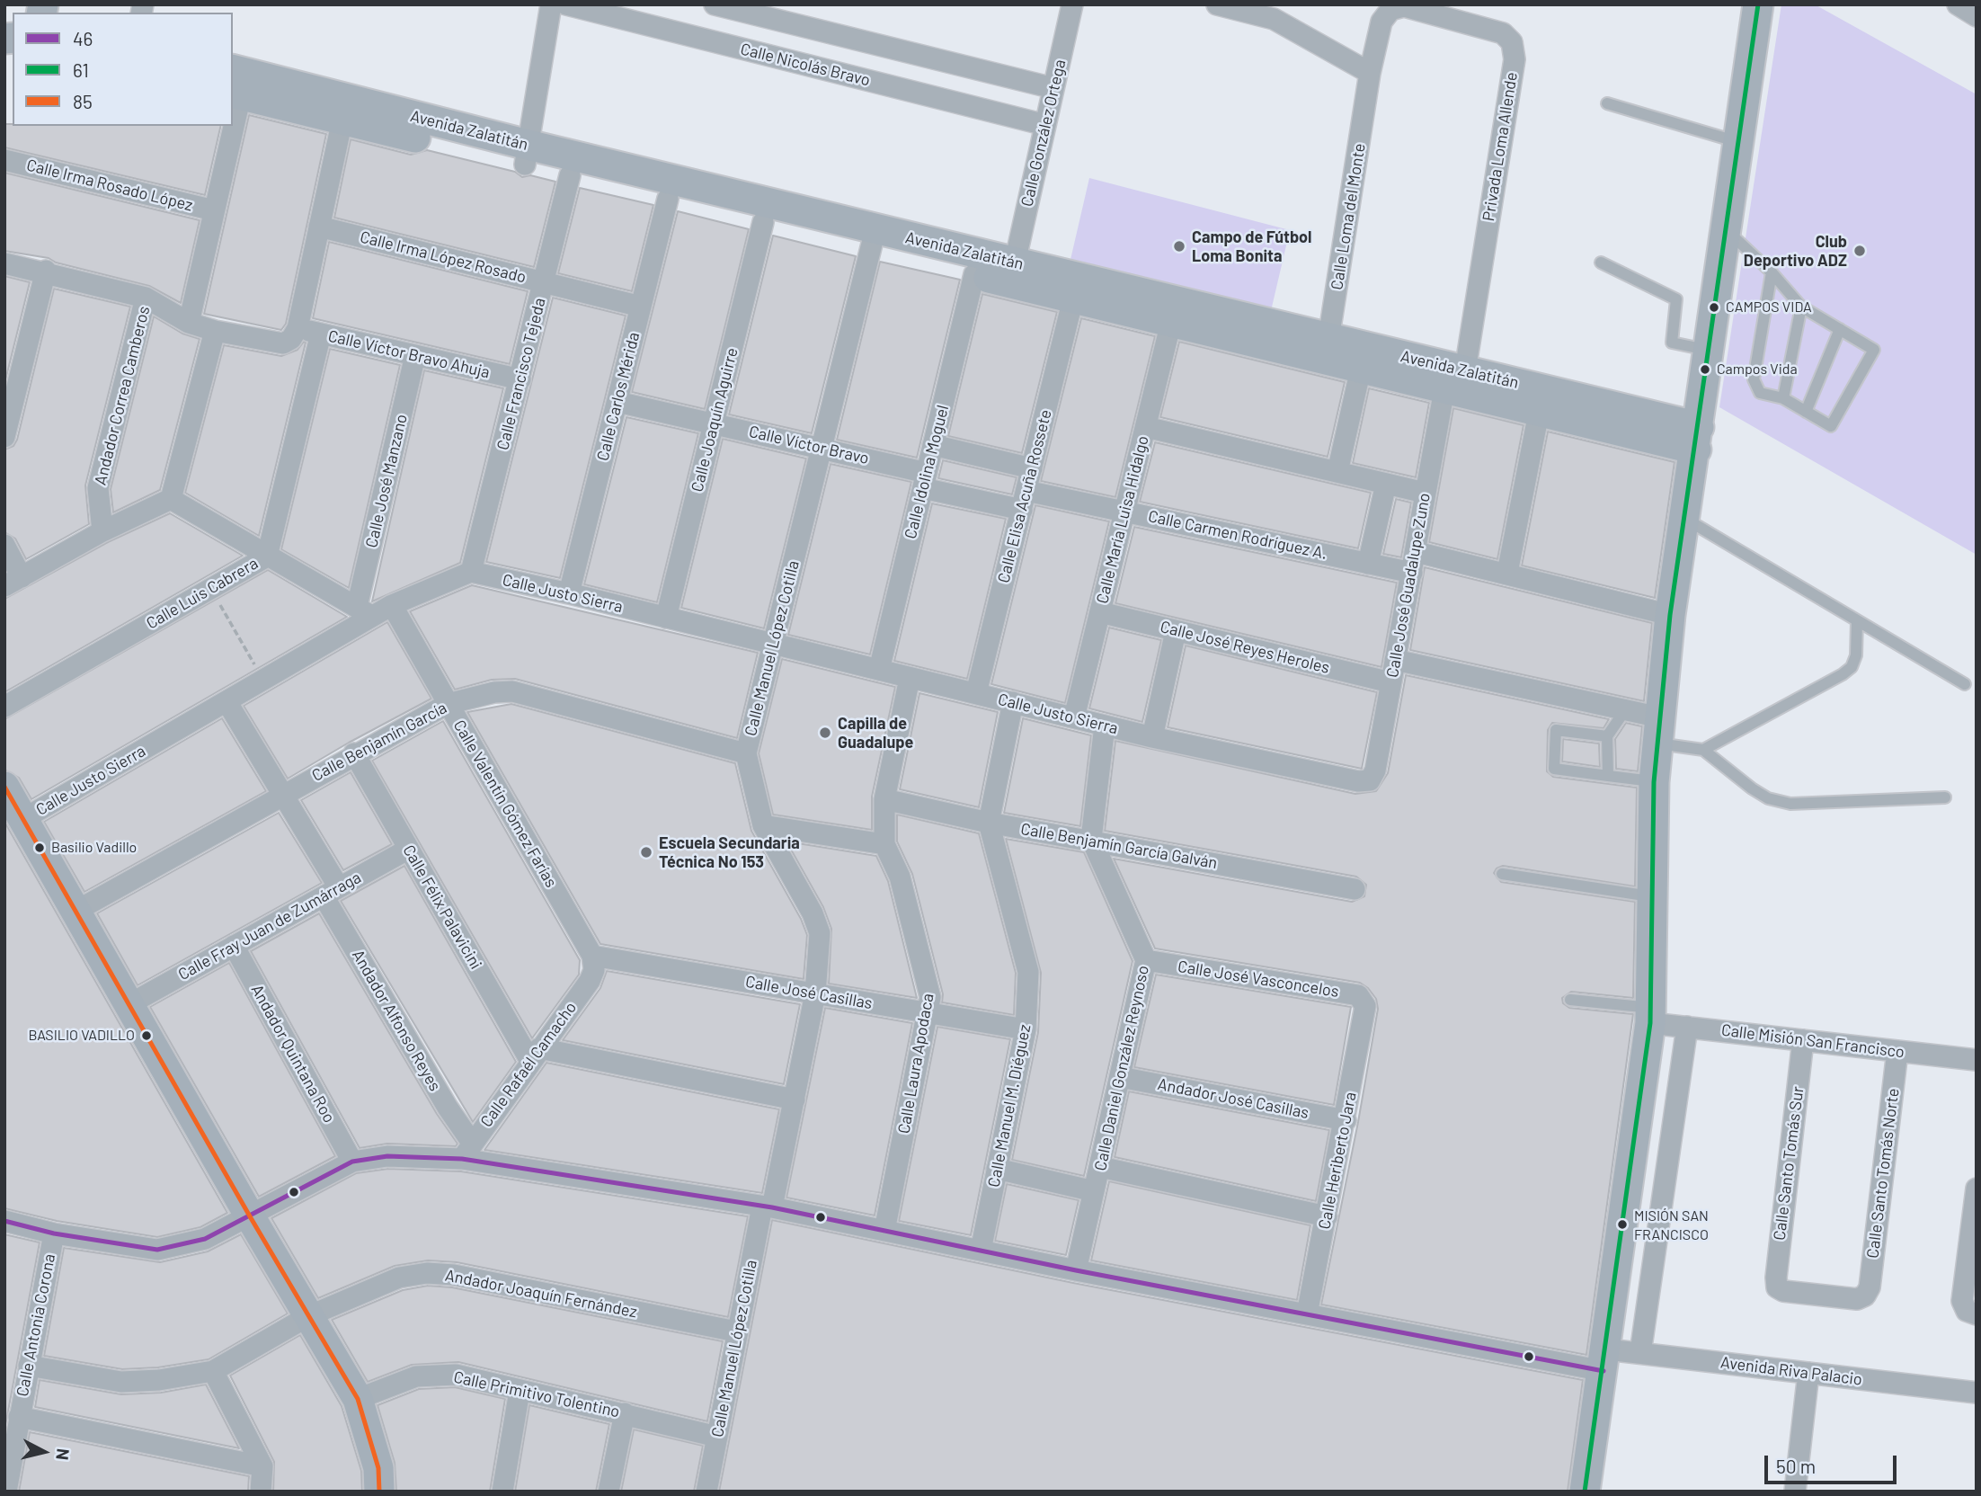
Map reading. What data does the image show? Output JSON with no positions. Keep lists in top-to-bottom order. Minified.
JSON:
{"streets":{"street":["Calle Nicolás Bravo","Avenida Zalatitán","Calle González Ortega","Privada Loma Allende","Calle Irma Rosado López","Calle Loma del Monte","Calle Irma López Rosado","Calle Víctor Bravo Ahuja","Calle Francisco Tejeda","Andador Correa Camberos","Calle Carlos Mérida","Calle Joaquín Aguirre","Calle Víctor Bravo","Calle Idolina Moguel","Calle José Manzano","Calle Elisa Acuña Rossete","Calle María Luisa Hidalgo","Calle Carmen Rodríguez A.","Calle José Guadalupe Zuno","Calle Luis Cabrera","Calle Justo Sierra","Calle José Reyes Heroles","Calle Manuel López Cotilla","Calle Benjamín García","Calle Valentín Gómez Farías","Calle Benjamín García Galván","Calle Félix Palavicini","Calle Fray Juan de Zumárraga","Calle José Vasconcelos","Calle José Casillas","Andador Alfonso Reyes","Calle Misión San Francisco","Andador Quintana Roo","Calle Laura Apodaca","Calle Rafaél Camacho","Calle Daniel González Reynoso","Andador José Casillas","Calle Manuel M. Diéguez","Calle Heriberto Jara","Calle Santo Tomás Sur","Calle Santo Tomás Norte","Andador Joaquín Fernández","Calle Antonia Corona","Avenida Riva Palacio","Calle Primitivo Tolentino"]},"crossings":[["Calle Nicolás Bravo","Calle González Ortega"],["Avenida Zalatitán","Calle González Ortega"],["Avenida Zalatitán","Privada Loma Allende"],["Avenida Zalatitán","Calle Loma del Monte"],["Avenida Zalatitán","Calle Francisco Tejeda"],["Avenida Zalatitán","Calle Carlos Mérida"],["Avenida Zalatitán","Calle Joaquín Aguirre"],["Avenida Zalatitán","Calle Idolina Moguel"],["Avenida Zalatitán","Calle Elisa Acuña Rossete"],["Avenida Zalatitán","Calle María Luisa Hidalgo"],["Avenida Zalatitán","Calle José Guadalupe Zuno"],["Avenida Zalatitán","Calle Manuel López Cotilla"],["Privada Loma Allende","Calle Loma del Monte"],["Privada Loma Allende","Calle José Guadalupe Zuno"],["Calle Irma López Rosado","Calle Francisco Tejeda"],["Calle Irma López Rosado","Calle Carlos Mérida"],["Calle Víctor Bravo Ahuja","Calle Francisco Tejeda"],["Calle Víctor Bravo Ahuja","Andador Correa Camberos"],["Calle Víctor Bravo Ahuja","Calle José Manzano"],["Calle Víctor Bravo Ahuja","Calle Luis Cabrera"],["Calle Francisco Tejeda","Calle Justo Sierra"],["Calle Carlos Mérida","Calle Víctor Bravo"],["Calle Carlos Mérida","Calle Justo Sierra"],["Calle Joaquín Aguirre","Calle Víctor Bravo"],["Calle Joaquín Aguirre","Calle Justo Sierra"],["Calle Víctor Bravo","Calle Idolina Moguel"],["Calle Víctor Bravo","Calle Elisa Acuña Rossete"],["Calle Víctor Bravo","Calle Carmen Rodríguez A."],["Calle Víctor Bravo","Calle Manuel López Cotilla"],["Calle Idolina Moguel","Calle Justo Sierra"],["Calle José Manzano","Calle Justo Sierra"],["Calle Elisa Acuña Rossete","Calle Carmen Rodríguez A."],["Calle Elisa Acuña Rossete","Calle Justo Sierra"],["Calle María Luisa Hidalgo","Calle Carmen Rodríguez A."],["Calle María Luisa Hidalgo","Calle Justo Sierra"],["Calle María Luisa Hidalgo","Calle José Reyes Heroles"],["Calle Carmen Rodríguez A.","Calle José Guadalupe Zuno"],["Calle José Guadalupe Zuno","Calle Justo Sierra"],["Calle José Guadalupe Zuno","Calle José Reyes Heroles"],["Calle Justo Sierra","Calle Manuel López Cotilla"],["Calle Justo Sierra","Calle Valentín Gómez Farías"],["Calle Justo Sierra","Andador Alfonso Reyes"],["Calle Justo Sierra","Calle Laura Apodaca"],["Calle Justo Sierra","Calle Manuel M. Diéguez"],["Calle Manuel López Cotilla","Calle Benjamín García"],["Calle Manuel López Cotilla","Calle José Casillas"],["Calle Manuel López Cotilla","Andador Joaquín Fernández"],["Calle Manuel López Cotilla","Avenida Riva Palacio"],["Calle Manuel López Cotilla","Calle Primitivo Tolentino"],["Calle Benjamín García","Calle Valentín Gómez Farías"],["Calle Benjamín García","Calle Félix Palavicini"],["Calle Benjamín García","Andador Alfonso Reyes"],["Calle Valentín Gómez Farías","Calle José Casillas"],["Calle Valentín Gómez Farías","Calle Rafaél Camacho"],["Calle Benjamín García Galván","Calle Laura Apodaca"],["Calle Benjamín García Galván","Calle Daniel González Reynoso"],["Calle Benjamín García Galván","Calle Manuel M. Diéguez"],["Calle Félix Palavicini","Calle Fray Juan de Zumárraga"],["Calle Félix Palavicini","Calle Rafaél Camacho"],["Calle Fray Juan de Zumárraga","Andador Alfonso Reyes"],["Calle Fray Juan de Zumárraga","Andador Quintana Roo"],["Calle José Vasconcelos","Calle Daniel González Reynoso"],["Calle José Vasconcelos","Calle Heriberto Jara"],["Calle José Casillas","Calle Laura Apodaca"],["Calle José Casillas","Calle Rafaél Camacho"],["Calle José Casillas","Calle Manuel M. Diéguez"],["Andador Alfonso Reyes","Calle Rafaél Camacho"],["Andador Alfonso Reyes","Avenida Riva Palacio"],["Calle Misión San Francisco","Calle Santo Tomás Sur"],["Calle Misión San Francisco","Calle Santo Tomás Norte"],["Andador Quintana Roo","Avenida Riva Palacio"],["Calle Laura Apodaca","Avenida Riva Palacio"],["Calle Rafaél Camacho","Avenida Riva Palacio"],["Calle Daniel González Reynoso","Andador José Casillas"],["Calle Daniel González Reynoso","Avenida Riva Palacio"],["Andador José Casillas","Calle Heriberto Jara"],["Calle Manuel M. Diéguez","Avenida Riva Palacio"],["Calle Heriberto Jara","Avenida Riva Palacio"],["Calle Santo Tomás Sur","Calle Santo Tomás Norte"],["Andador Joaquín Fernández","Calle Antonia Corona"],["Calle Antonia Corona","Avenida Riva Palacio"]],"places":["Campo de Fútbol Loma Bonita","Club Deportivo ADZ","CAMPOS VIDA","Campos Vida","Capilla de Guadalupe","Basilio Vadillo","Escuela Secundaria Técnica No 153","BASILIO VADILLO","MISIÓN SAN FRANCISCO"],"lines":["transit line 61","transit line 85","transit line 46"],"legend":["46","61","85"],"scale_bar":"50 m","north":"right"}
